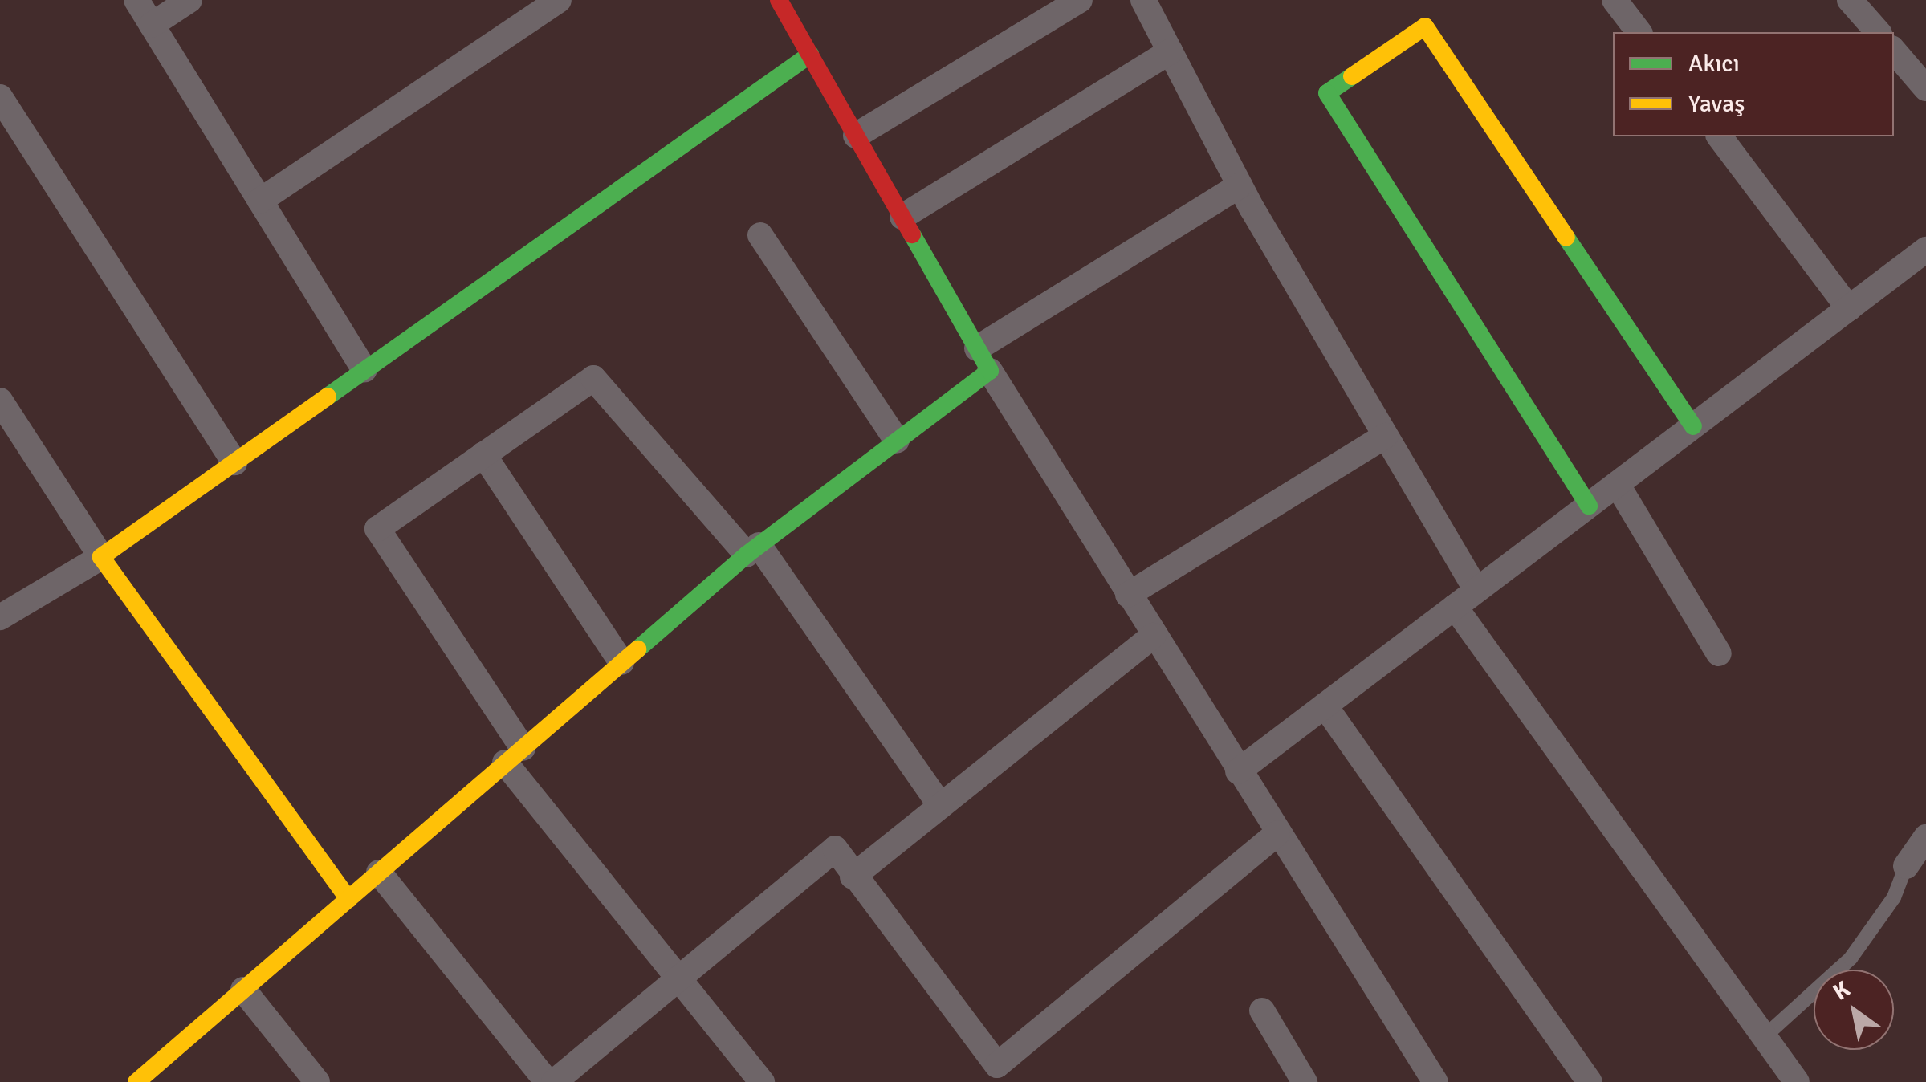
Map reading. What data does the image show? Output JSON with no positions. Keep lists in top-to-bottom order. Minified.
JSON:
{"legend":["Akıcı","Yavaş"],"north":"top left"}
